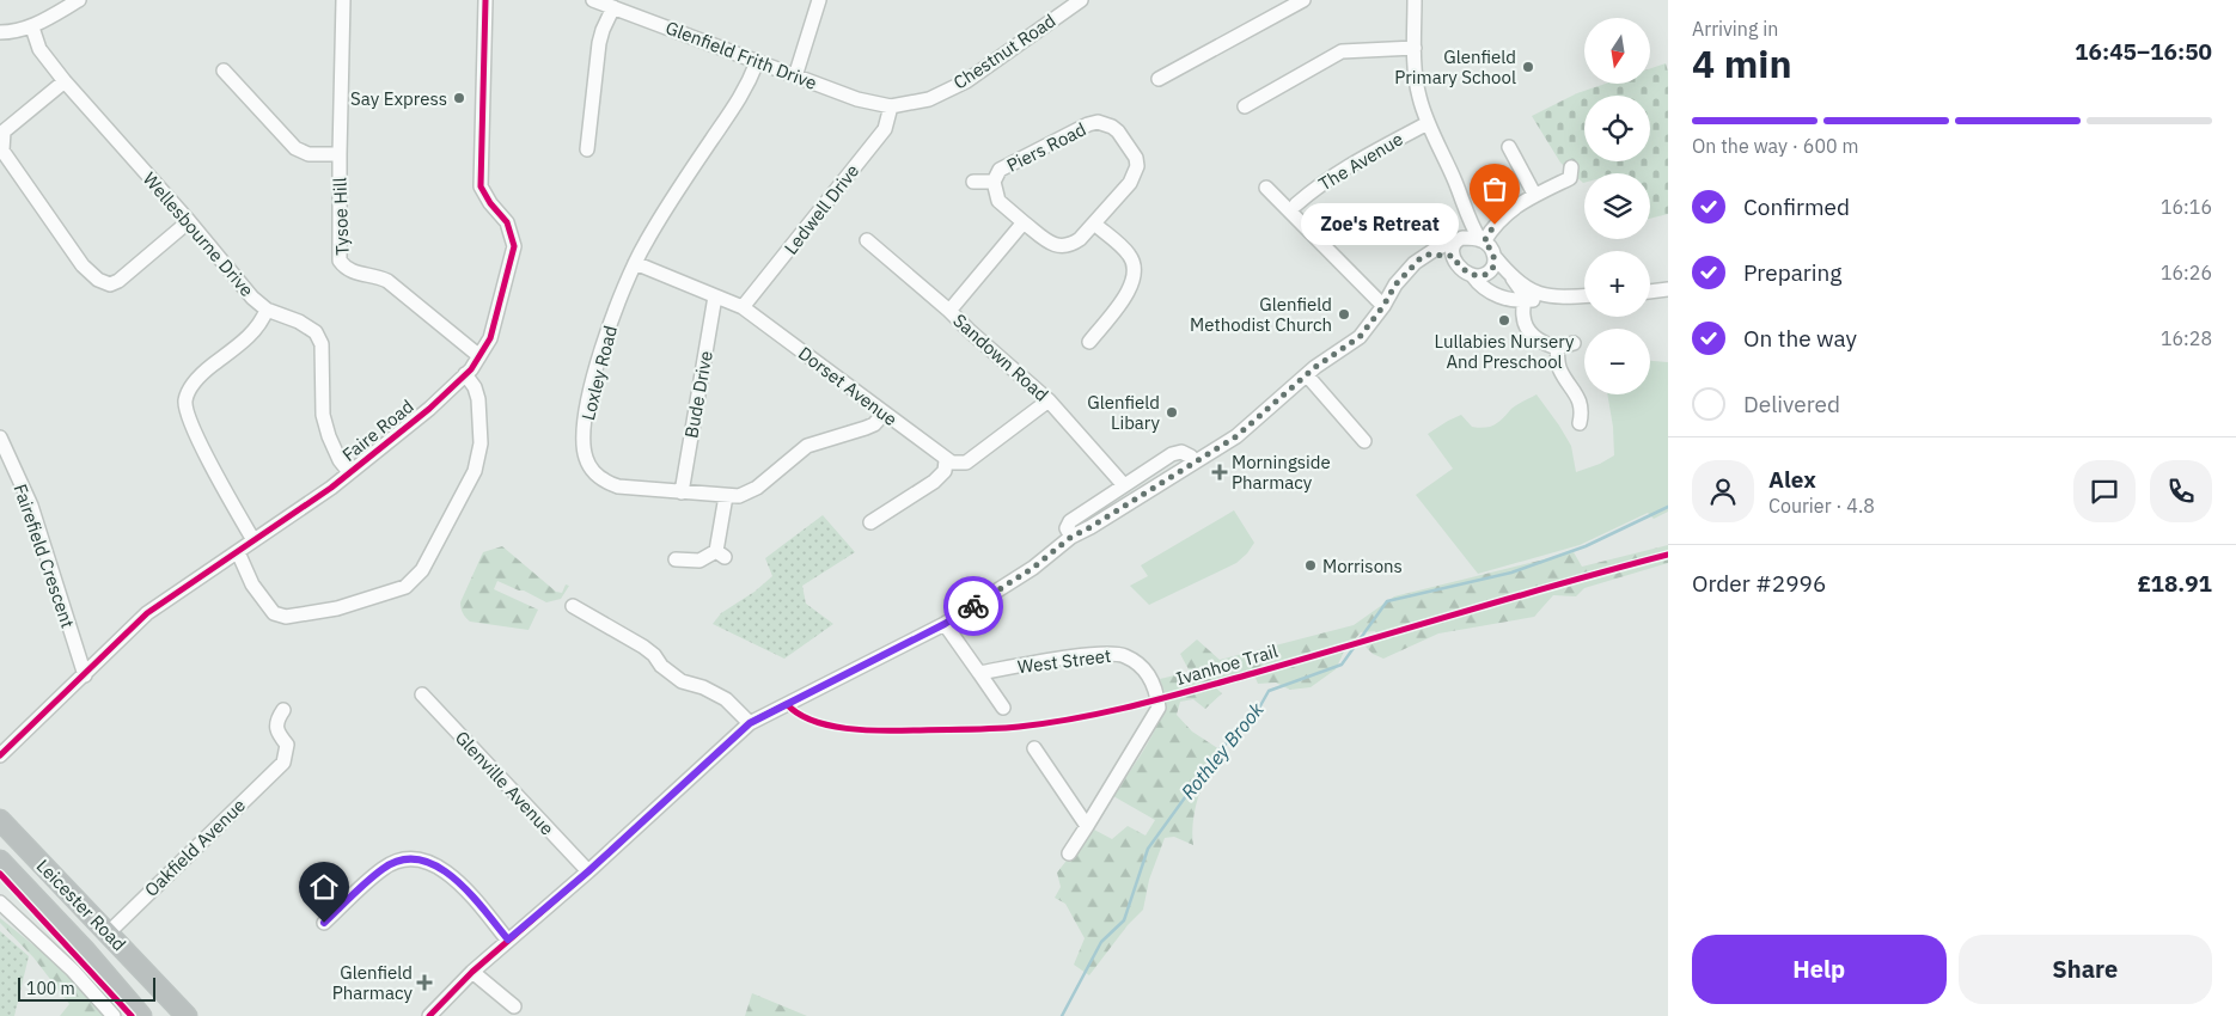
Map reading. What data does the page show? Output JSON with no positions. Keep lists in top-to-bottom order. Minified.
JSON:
{"streets":{"highway":["Leicester Road"],"street":["Chestnut Road","Glenfield Frith Drive","Piers Road","The Avenue","Ledwell Drive","Tysoe Hill","Wellesbourne Drive","Sandown Road","Loxley Road","Dorset Avenue","Bude Drive","Faire Road","Fairefield Crescent","West Street","Glenville Avenue","Oakfield Avenue"],"cycle path":["Ivanhoe Trail"]},"crossings":[["Chestnut Road","Glenfield Frith Drive"],["Chestnut Road","Ledwell Drive"],["Glenfield Frith Drive","Ledwell Drive"],["Glenfield Frith Drive","Loxley Road"],["Ledwell Drive","Dorset Avenue"],["Tysoe Hill","Faire Road"],["Wellesbourne Drive","Faire Road"],["Loxley Road","Dorset Avenue"],["Loxley Road","Bude Drive"],["Dorset Avenue","Bude Drive"],["Faire Road","Fairefield Crescent"],["Oakfield Avenue","Leicester Road"]],"water":["Rothley Brook"],"places":{"other":["Glenfield Primary School","Say Express","Zoe's Retreat","Glenfield Methodist Church","Lullabies Nursery And Preschool","Glenfield Libary","Morrisons"],"health":["Morningside Pharmacy","Glenfield Pharmacy"]},"scale_bar":"100 m","north":"bottom","page":{"heading":["4 min","Arriving in","16:45–16:50"],"panel":["Alex","Courier · 4.8","Order #2996","£18.91"],"map_buttons":["+","−"],"bar":"On the way · 600 m","list":[["Confirmed","16:16"],["Preparing","16:26"],["On the way","16:28"],"Delivered"],"bubble":"Zoe's Retreat","buttons":["Help","Share"],"scale":"100 m"}}
